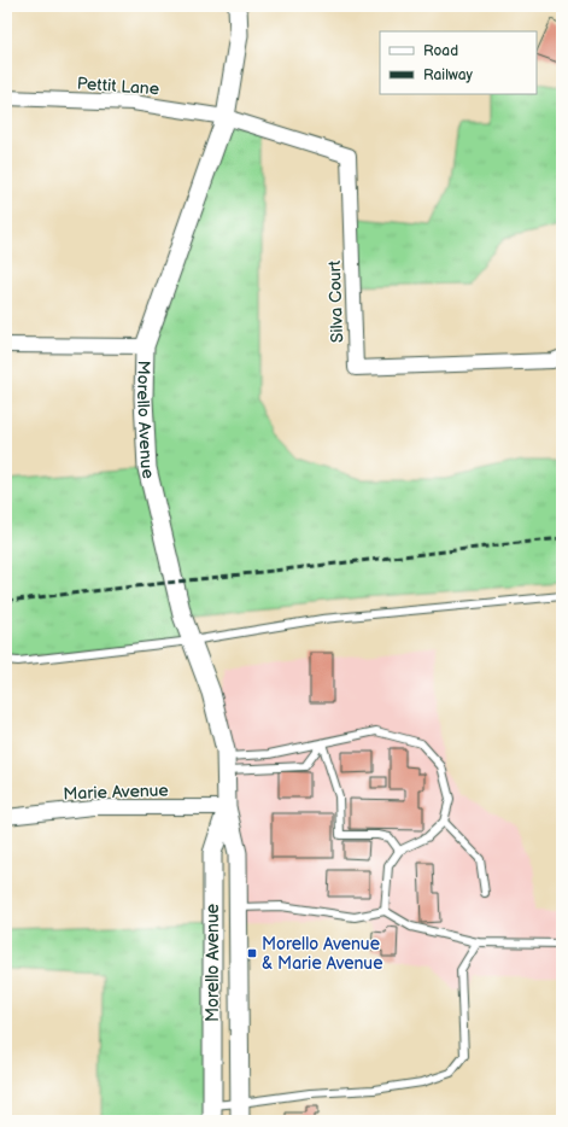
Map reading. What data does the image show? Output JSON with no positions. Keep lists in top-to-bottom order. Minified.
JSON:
{"streets":{"street":["Pettit Lane","Silva Court","Morello Avenue","Marie Avenue"]},"crossings":[["Pettit Lane","Silva Court"],["Pettit Lane","Morello Avenue"],["Silva Court","Morello Avenue"],["Morello Avenue","Marie Avenue"]],"places":{"transit":["Morello Avenue & Marie Avenue"]},"legend":["Road","Railway"]}
